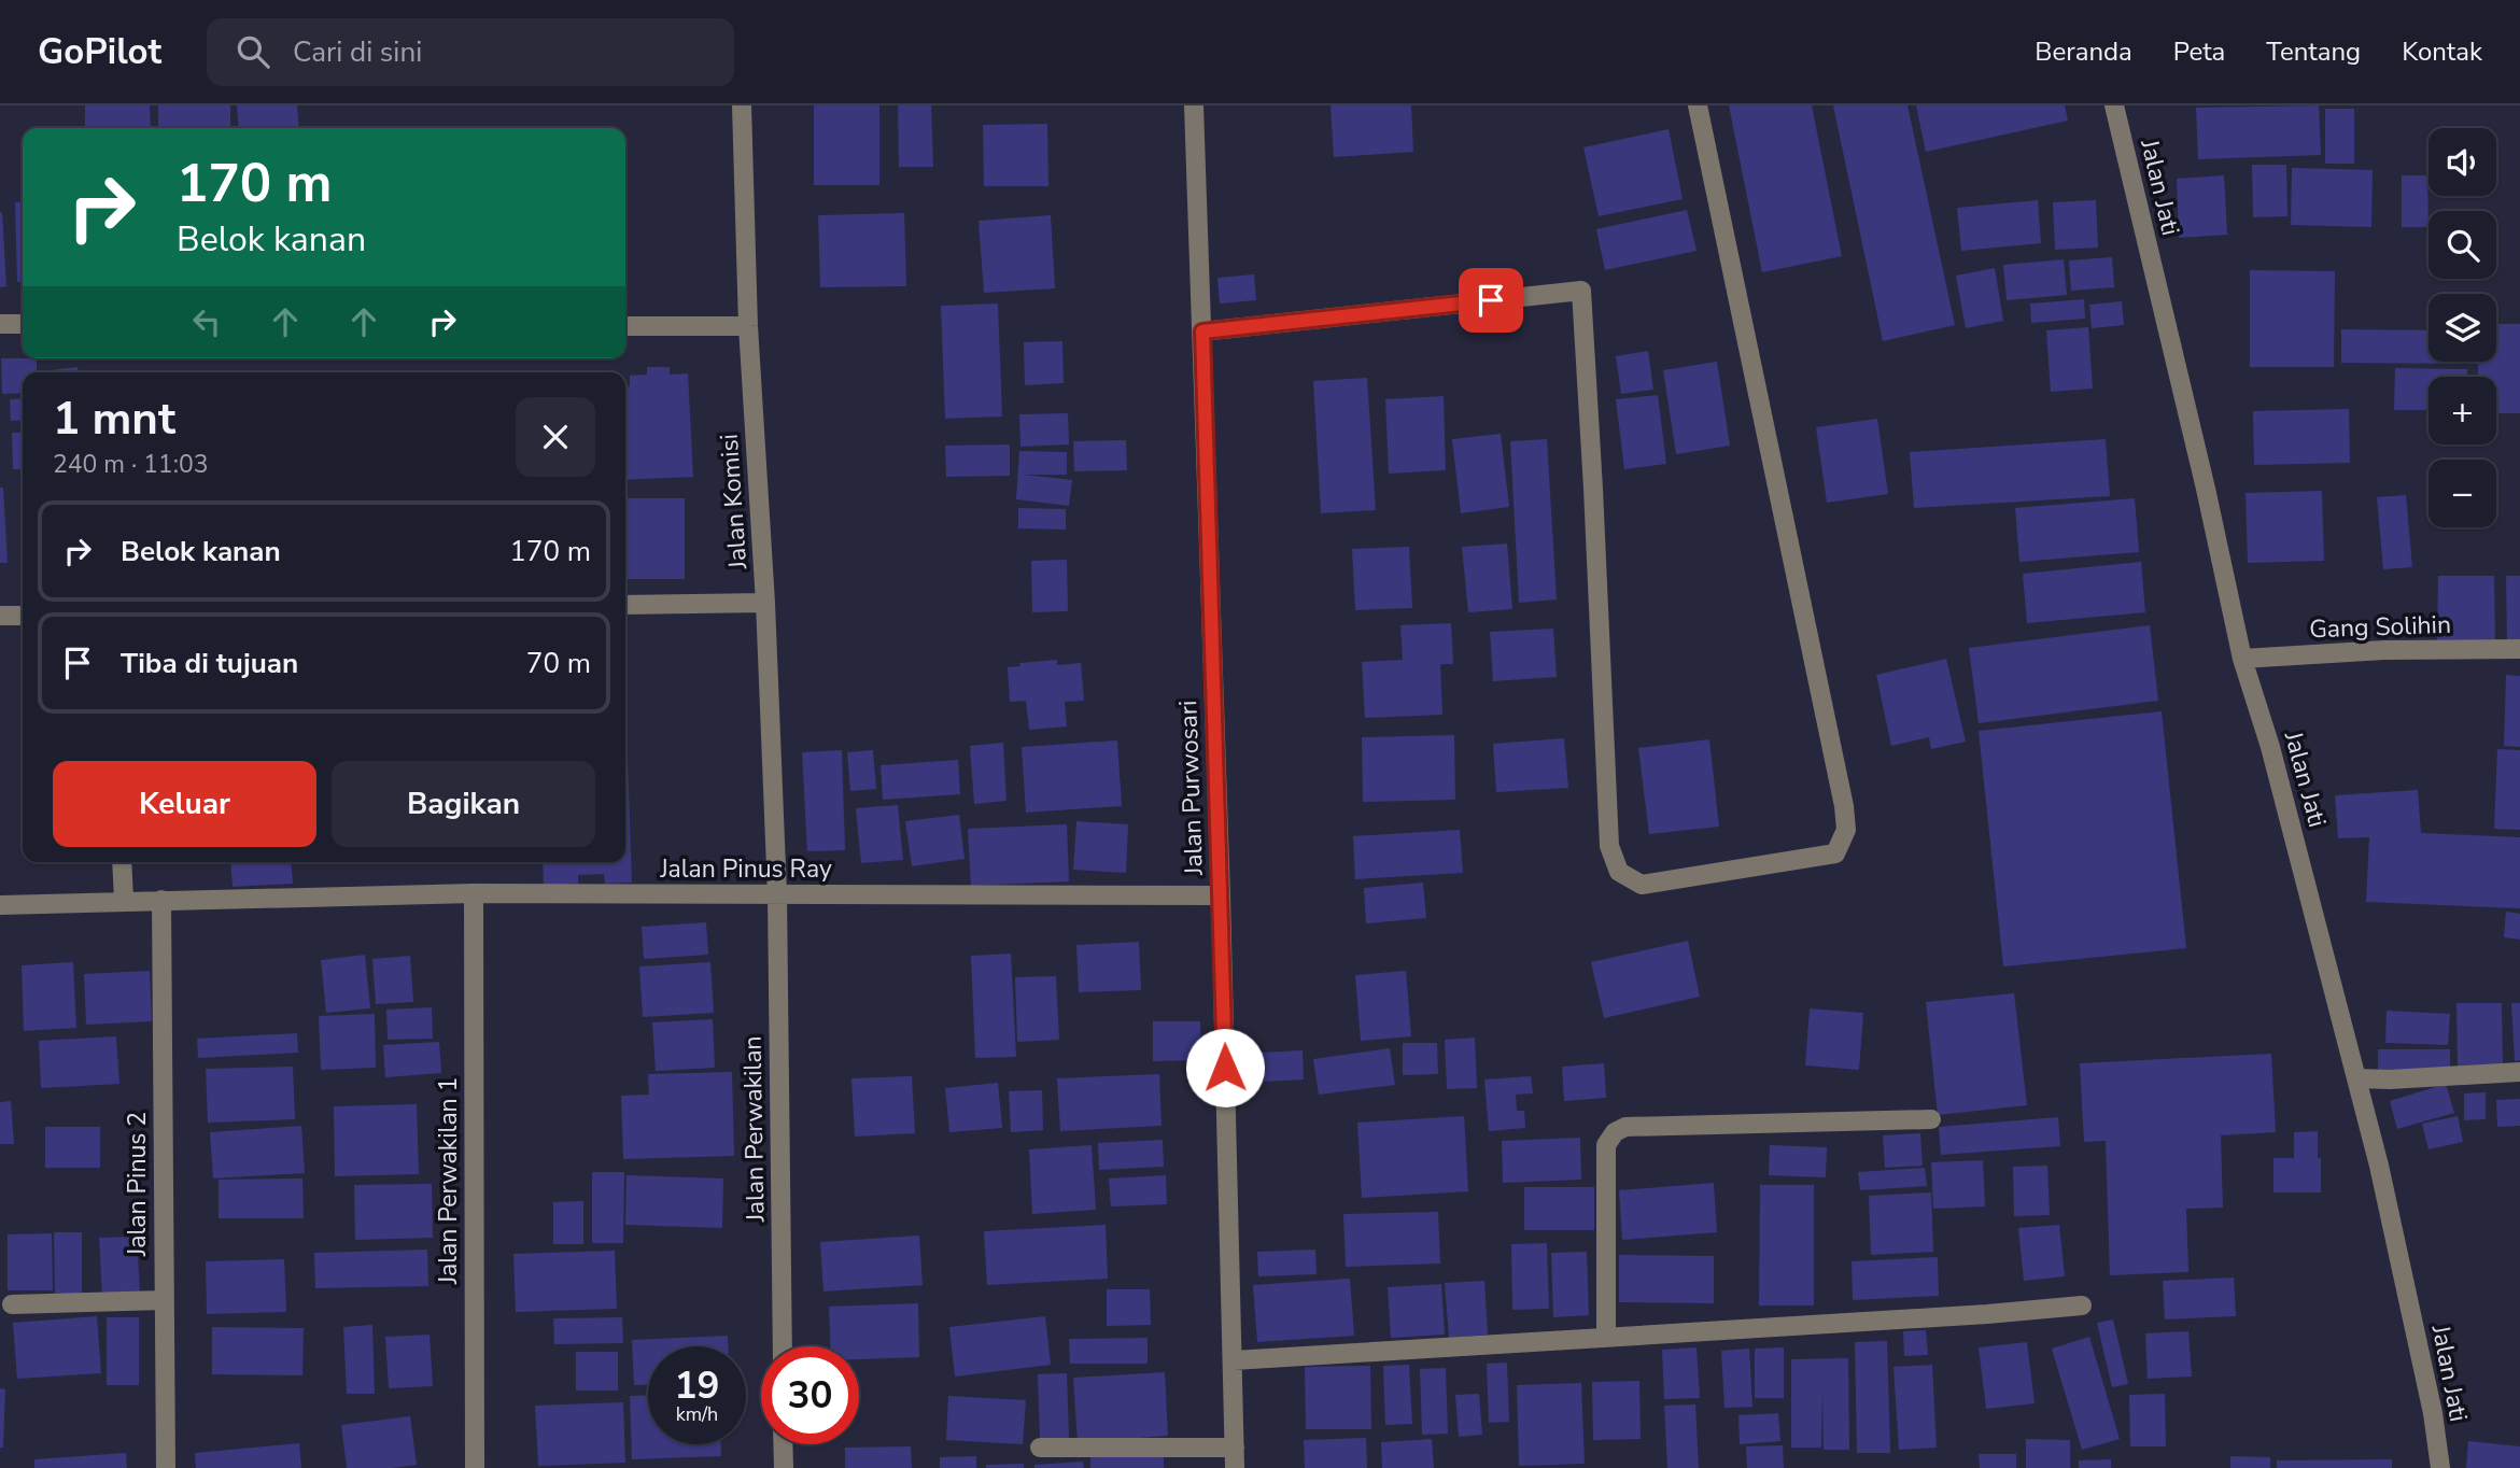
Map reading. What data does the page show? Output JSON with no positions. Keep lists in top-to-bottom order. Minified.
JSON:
{"streets":{"street":["Jalan Jati","Jalan Komisi","Gang Solihin","Jalan Purwosari","Jalan Pinus Ray","Jalan Perwakilan","Jalan Perwakilan 1","Jalan Pinus 2"]},"crossings":[["Jalan Jati","Gang Solihin"],["Jalan Komisi","Jalan Pinus Ray"],["Jalan Komisi","Jalan Perwakilan"],["Jalan Purwosari","Jalan Pinus Ray"],["Jalan Pinus Ray","Jalan Perwakilan"],["Jalan Pinus Ray","Jalan Perwakilan 1"],["Jalan Pinus Ray","Jalan Pinus 2"]],"page":{"header":"GoPilot","search":"Cari di sini","nav":["Beranda","Peta","Tentang","Kontak"],"map_buttons":["+","−"],"turn":["170 m","Belok kanan"],"heading":["1 mnt","240 m · 11:03"],"list":[{"name":"Belok kanan","value":"170 m"},{"name":"Tiba di tujuan","value":"70 m"}],"buttons":["Keluar","Bagikan"],"speed":"19 km/h","limit":"30"}}
